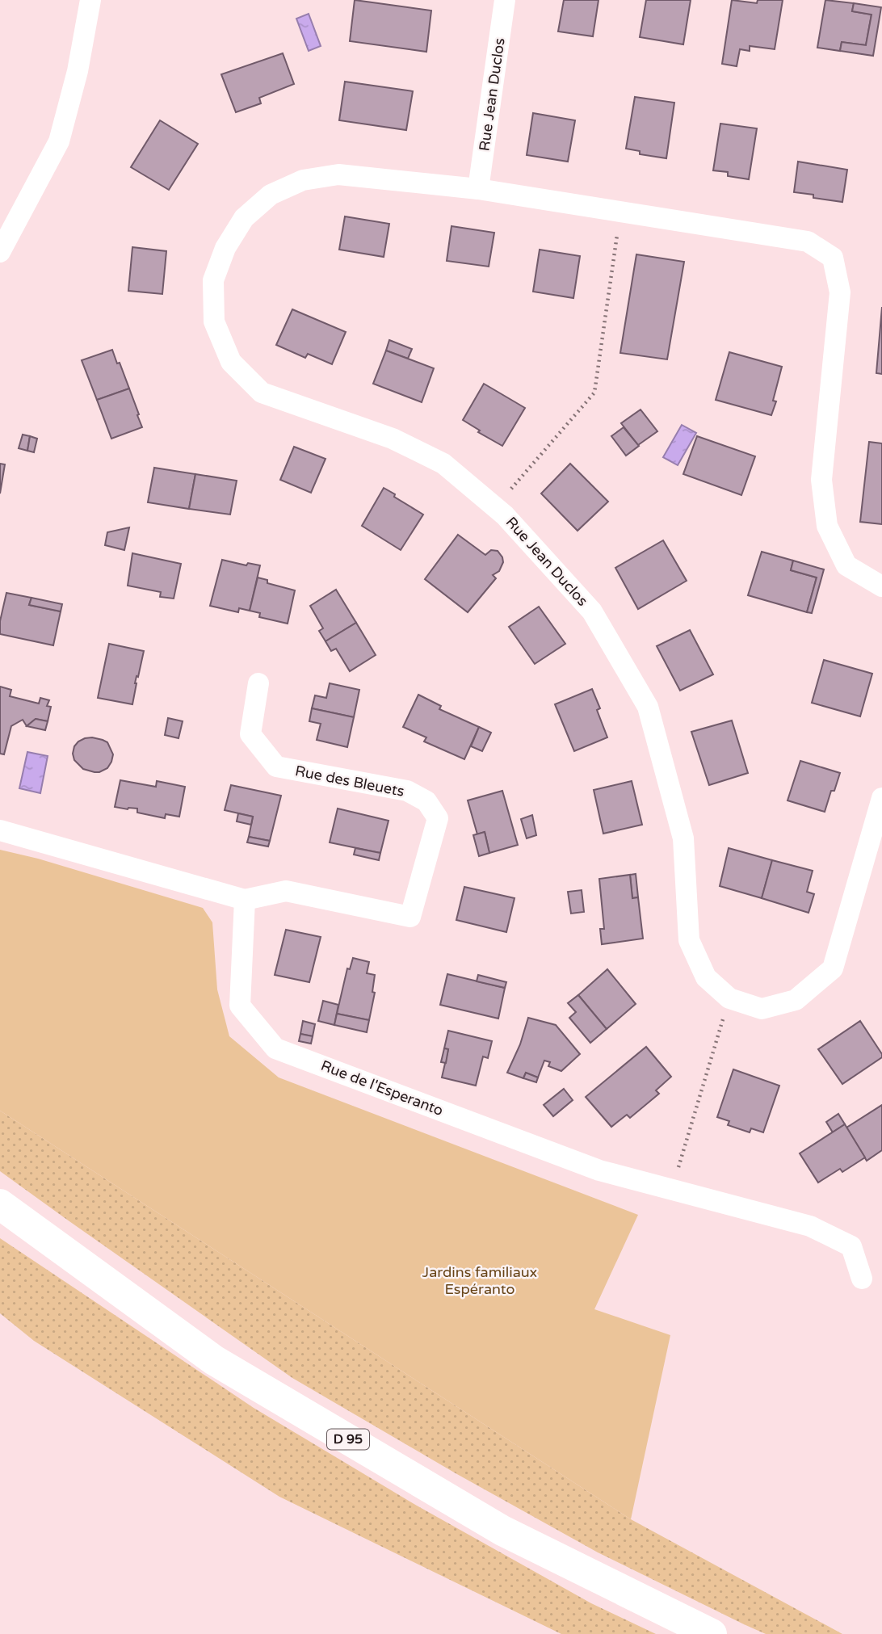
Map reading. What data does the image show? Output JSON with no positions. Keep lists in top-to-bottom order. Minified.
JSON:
{"streets":{"main road":["D 95"],"street":["Rue Jean Duclos","Rue des Bleuets","Rue de l'Esperanto"]},"crossings":[["Rue des Bleuets","Rue de l'Esperanto"]],"parks":["Jardins familiaux Espéranto"]}
